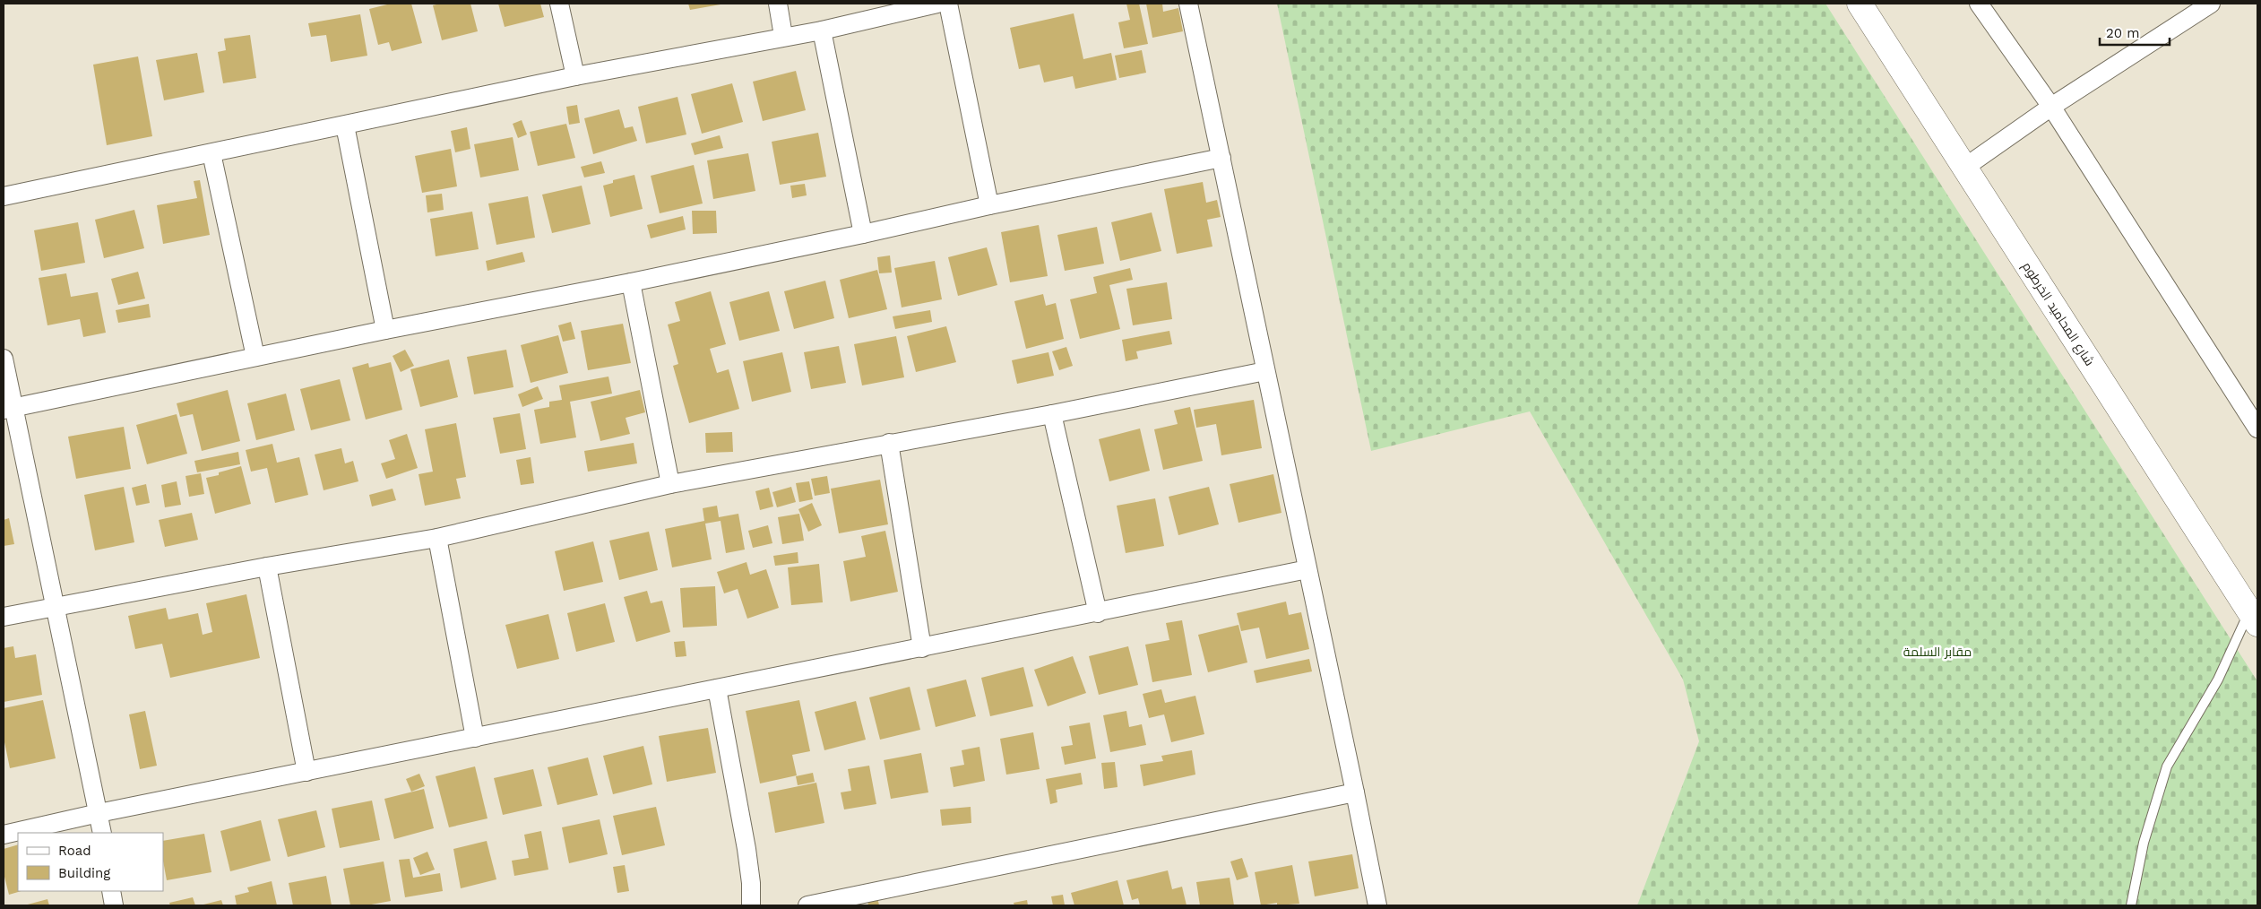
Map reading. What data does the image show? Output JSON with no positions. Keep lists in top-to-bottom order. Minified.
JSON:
{"streets":{"street":["شارع المحاميد الخرطوم"]},"parks":["مقابر السلمة"],"legend":["Road","Building"],"scale_bar":"20 m"}
